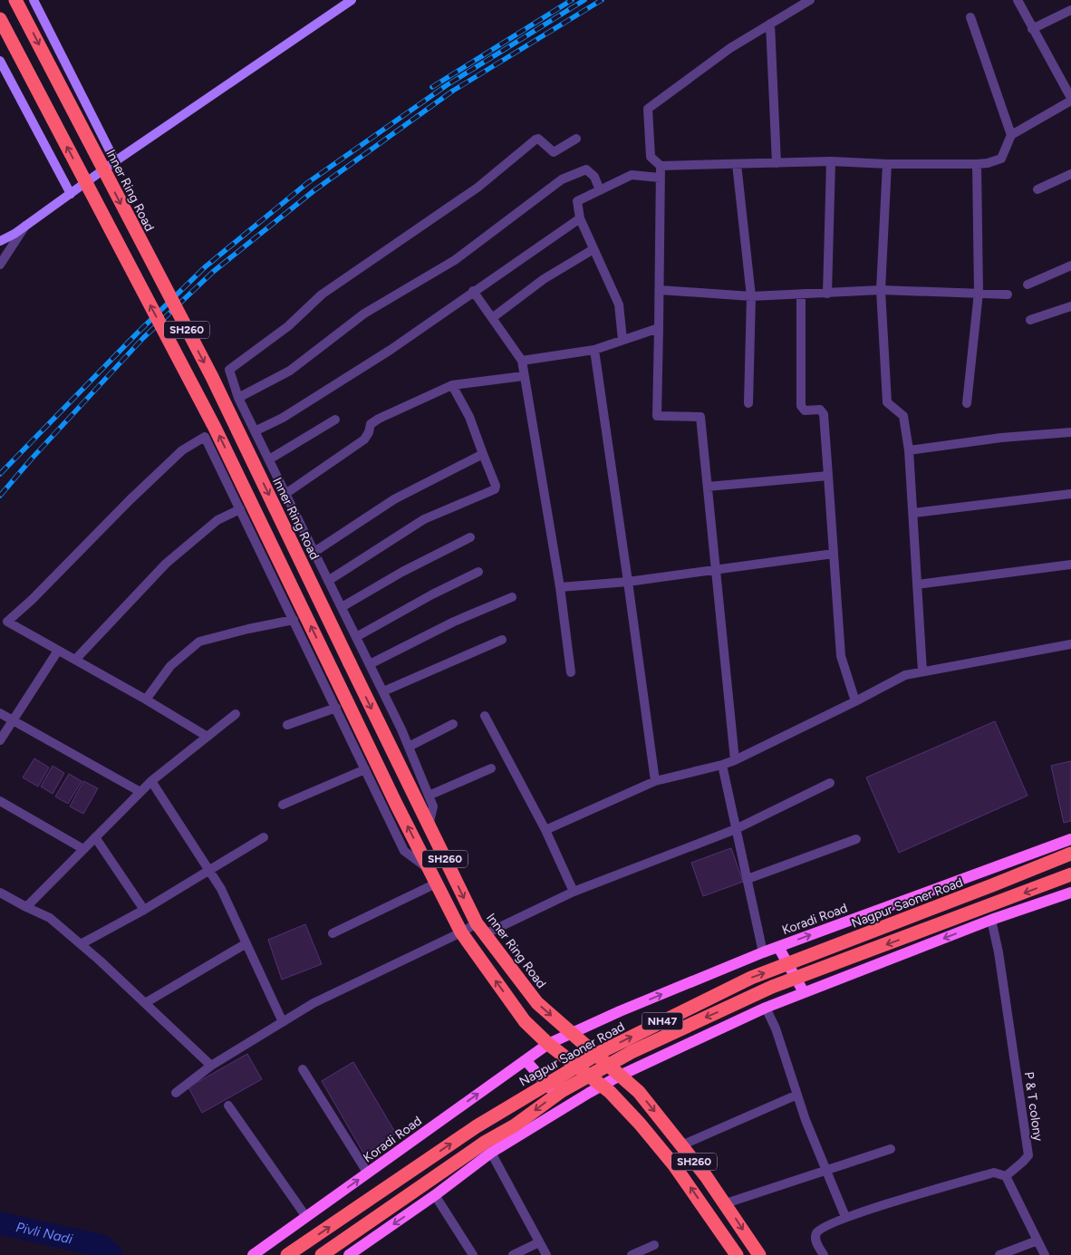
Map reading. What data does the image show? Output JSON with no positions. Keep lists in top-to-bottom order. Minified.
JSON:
{"streets":{"highway":["Inner Ring Road","SH260","Nagpur Saoner Road","NH47"],"main road":["Koradi Road"],"street":["P & T colony"]},"crossings":[["Inner Ring Road","SH260"],["Inner Ring Road","Koradi Road"],["Inner Ring Road","NH47"],["SH260","Koradi Road"],["SH260","NH47"],["Koradi Road","NH47"]],"water":["Pivli Nadi"]}
